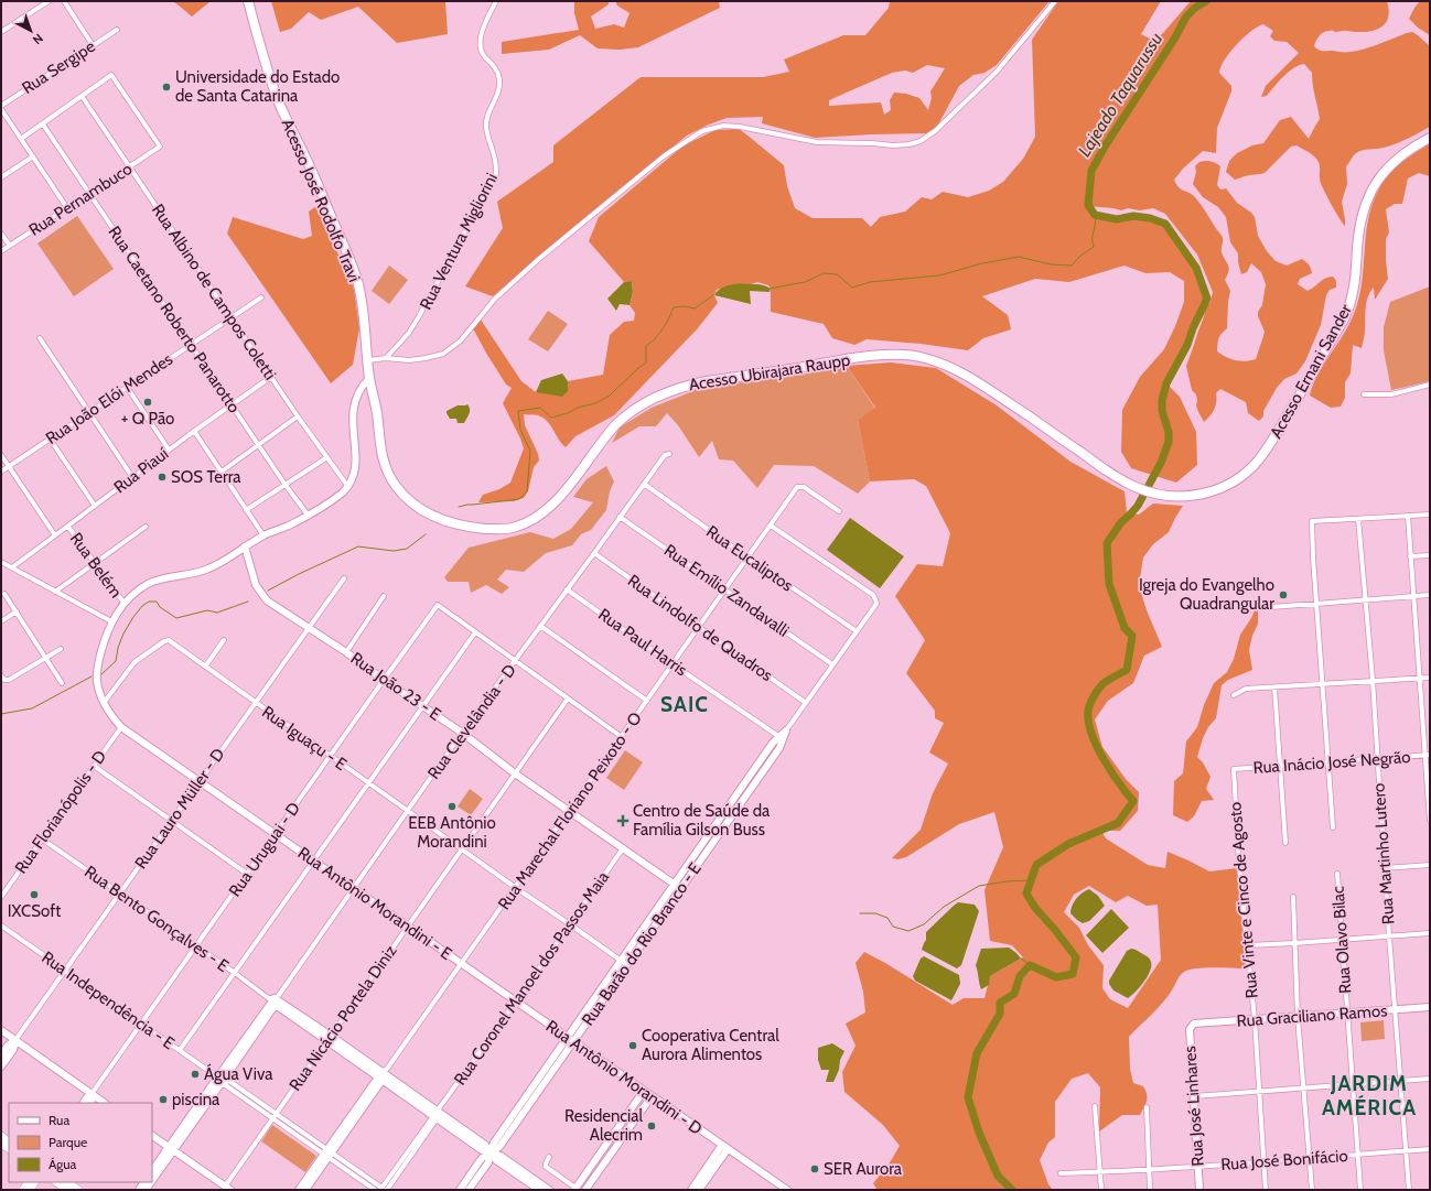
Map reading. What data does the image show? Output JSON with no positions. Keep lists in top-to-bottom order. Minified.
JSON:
{"streets":{"highway":["Acesso José Rodolfo Travi","Acesso Ernani Sander","Acesso Ubirajara Raupp"],"street":["Rua Sergipe","Rua Pernambuco","Rua Ventura Migliorini","Rua Albino de Campos Coletti","Rua Caetano Roberto Panarotto","Rua João Elói Mendes","Rua Piauí","Rua Eucaliptos","Rua Belém","Rua Emílio Zandavalli","Rua Lindolfo de Quadros","Rua Paul Harris","Rua João 23 - E","Rua Clevelândia - D","Rua Iguaçu - E","Rua Inácio José Negrão","Rua Lauro Müller - D","Rua Marechal Floriano Peixoto - O","Rua Florianópolis - D","Rua Uruguai - D","Rua Martinho Lutero","Rua Vinte e Cinco de Agosto","Rua Antônio Morandini - E","Rua Bento Gonçalves - E","Rua Olavo Bilac","Rua Barão do Rio Branco - E","Rua Coronel Manoel dos Passos Maia","Rua Independência - E","Rua Graciliano Ramos","Rua Nicácio Portela Diniz","Rua Antônio Morandini - D","Rua José Linhares","Rua José Bonifácio"]},"crossings":[["Rua Pernambuco","Rua Albino de Campos Coletti"],["Rua Pernambuco","Rua Caetano Roberto Panarotto"],["Acesso José Rodolfo Travi","Acesso Ubirajara Raupp"],["Rua Albino de Campos Coletti","Rua João Elói Mendes"],["Rua Albino de Campos Coletti","Rua Piauí"],["Rua Caetano Roberto Panarotto","Rua João Elói Mendes"],["Rua Caetano Roberto Panarotto","Rua Piauí"],["Acesso Ernani Sander","Acesso Ubirajara Raupp"],["Rua Piauí","Rua Belém"],["Rua Eucaliptos","Rua Clevelândia - D"],["Rua Eucaliptos","Rua Marechal Floriano Peixoto - O"],["Rua Eucaliptos","Rua Barão do Rio Branco - E"],["Rua Emílio Zandavalli","Rua Clevelândia - D"],["Rua Emílio Zandavalli","Rua Marechal Floriano Peixoto - O"],["Rua Emílio Zandavalli","Rua Barão do Rio Branco - E"],["Rua Lindolfo de Quadros","Rua Clevelândia - D"],["Rua Lindolfo de Quadros","Rua Marechal Floriano Peixoto - O"],["Rua Lindolfo de Quadros","Rua Barão do Rio Branco - E"],["Rua Paul Harris","Rua Clevelândia - D"],["Rua Paul Harris","Rua Marechal Floriano Peixoto - O"],["Rua Paul Harris","Rua Barão do Rio Branco - E"],["Rua João 23 - E","Rua Clevelândia - D"],["Rua João 23 - E","Rua Lauro Müller - D"],["Rua João 23 - E","Rua Marechal Floriano Peixoto - O"],["Rua João 23 - E","Rua Uruguai - D"],["Rua João 23 - E","Rua Barão do Rio Branco - E"],["Rua João 23 - E","Rua Coronel Manoel dos Passos Maia"],["Rua João 23 - E","Rua Nicácio Portela Diniz"],["Rua Clevelândia - D","Rua Iguaçu - E"],["Rua Clevelândia - D","Rua Antônio Morandini - E"],["Rua Clevelândia - D","Rua Bento Gonçalves - E"],["Rua Clevelândia - D","Rua Independência - E"],["Rua Iguaçu - E","Rua Lauro Müller - D"],["Rua Iguaçu - E","Rua Marechal Floriano Peixoto - O"],["Rua Iguaçu - E","Rua Uruguai - D"],["Rua Iguaçu - E","Rua Antônio Morandini - E"],["Rua Iguaçu - E","Rua Barão do Rio Branco - E"],["Rua Iguaçu - E","Rua Coronel Manoel dos Passos Maia"],["Rua Iguaçu - E","Rua Nicácio Portela Diniz"],["Rua Inácio José Negrão","Rua Martinho Lutero"],["Rua Inácio José Negrão","Rua Vinte e Cinco de Agosto"],["Rua Lauro Müller - D","Rua Antônio Morandini - E"],["Rua Lauro Müller - D","Rua Bento Gonçalves - E"],["Rua Lauro Müller - D","Rua Independência - E"],["Rua Marechal Floriano Peixoto - O","Rua Antônio Morandini - E"],["Rua Marechal Floriano Peixoto - O","Rua Bento Gonçalves - E"],["Rua Marechal Floriano Peixoto - O","Rua Barão do Rio Branco - E"],["Rua Marechal Floriano Peixoto - O","Rua Independência - E"],["Rua Marechal Floriano Peixoto - O","Rua Antônio Morandini - D"],["Rua Florianópolis - D","Rua Antônio Morandini - E"],["Rua Florianópolis - D","Rua Bento Gonçalves - E"],["Rua Uruguai - D","Rua Antônio Morandini - E"],["Rua Uruguai - D","Rua Bento Gonçalves - E"],["Rua Uruguai - D","Rua Independência - E"],["Rua Martinho Lutero","Rua Graciliano Ramos"],["Rua Martinho Lutero","Rua José Bonifácio"],["Rua Vinte e Cinco de Agosto","Rua Graciliano Ramos"],["Rua Vinte e Cinco de Agosto","Rua José Bonifácio"],["Rua Antônio Morandini - E","Rua Nicácio Portela Diniz"],["Rua Antônio Morandini - E","Rua Antônio Morandini - D"],["Rua Bento Gonçalves - E","Rua Barão do Rio Branco - E"],["Rua Bento Gonçalves - E","Rua Coronel Manoel dos Passos Maia"],["Rua Bento Gonçalves - E","Rua Nicácio Portela Diniz"],["Rua Olavo Bilac","Rua Graciliano Ramos"],["Rua Olavo Bilac","Rua José Bonifácio"],["Rua Barão do Rio Branco - E","Rua Antônio Morandini - D"],["Rua Coronel Manoel dos Passos Maia","Rua Antônio Morandini - D"],["Rua Independência - E","Rua Nicácio Portela Diniz"],["Rua Graciliano Ramos","Rua José Linhares"],["Rua José Linhares","Rua José Bonifácio"]],"districts":["SAIC","JARDIM AMÉRICA"],"water":["Lajeado Taquarussu"],"places":{"other":["Universidade do Estado de Santa Catarina","+ Q Pão","SOS Terra","Igreja do Evangelho Quadrangular","EEB Antônio Morandini","IXCSoft","Cooperativa Central Aurora Alimentos","Água Viva","piscina","Residencial Alecrim","SER Aurora"],"health":["Centro de Saúde da Família Gilson Buss"]},"legend":["Rua","Parque","Água"],"north":"bottom right"}
